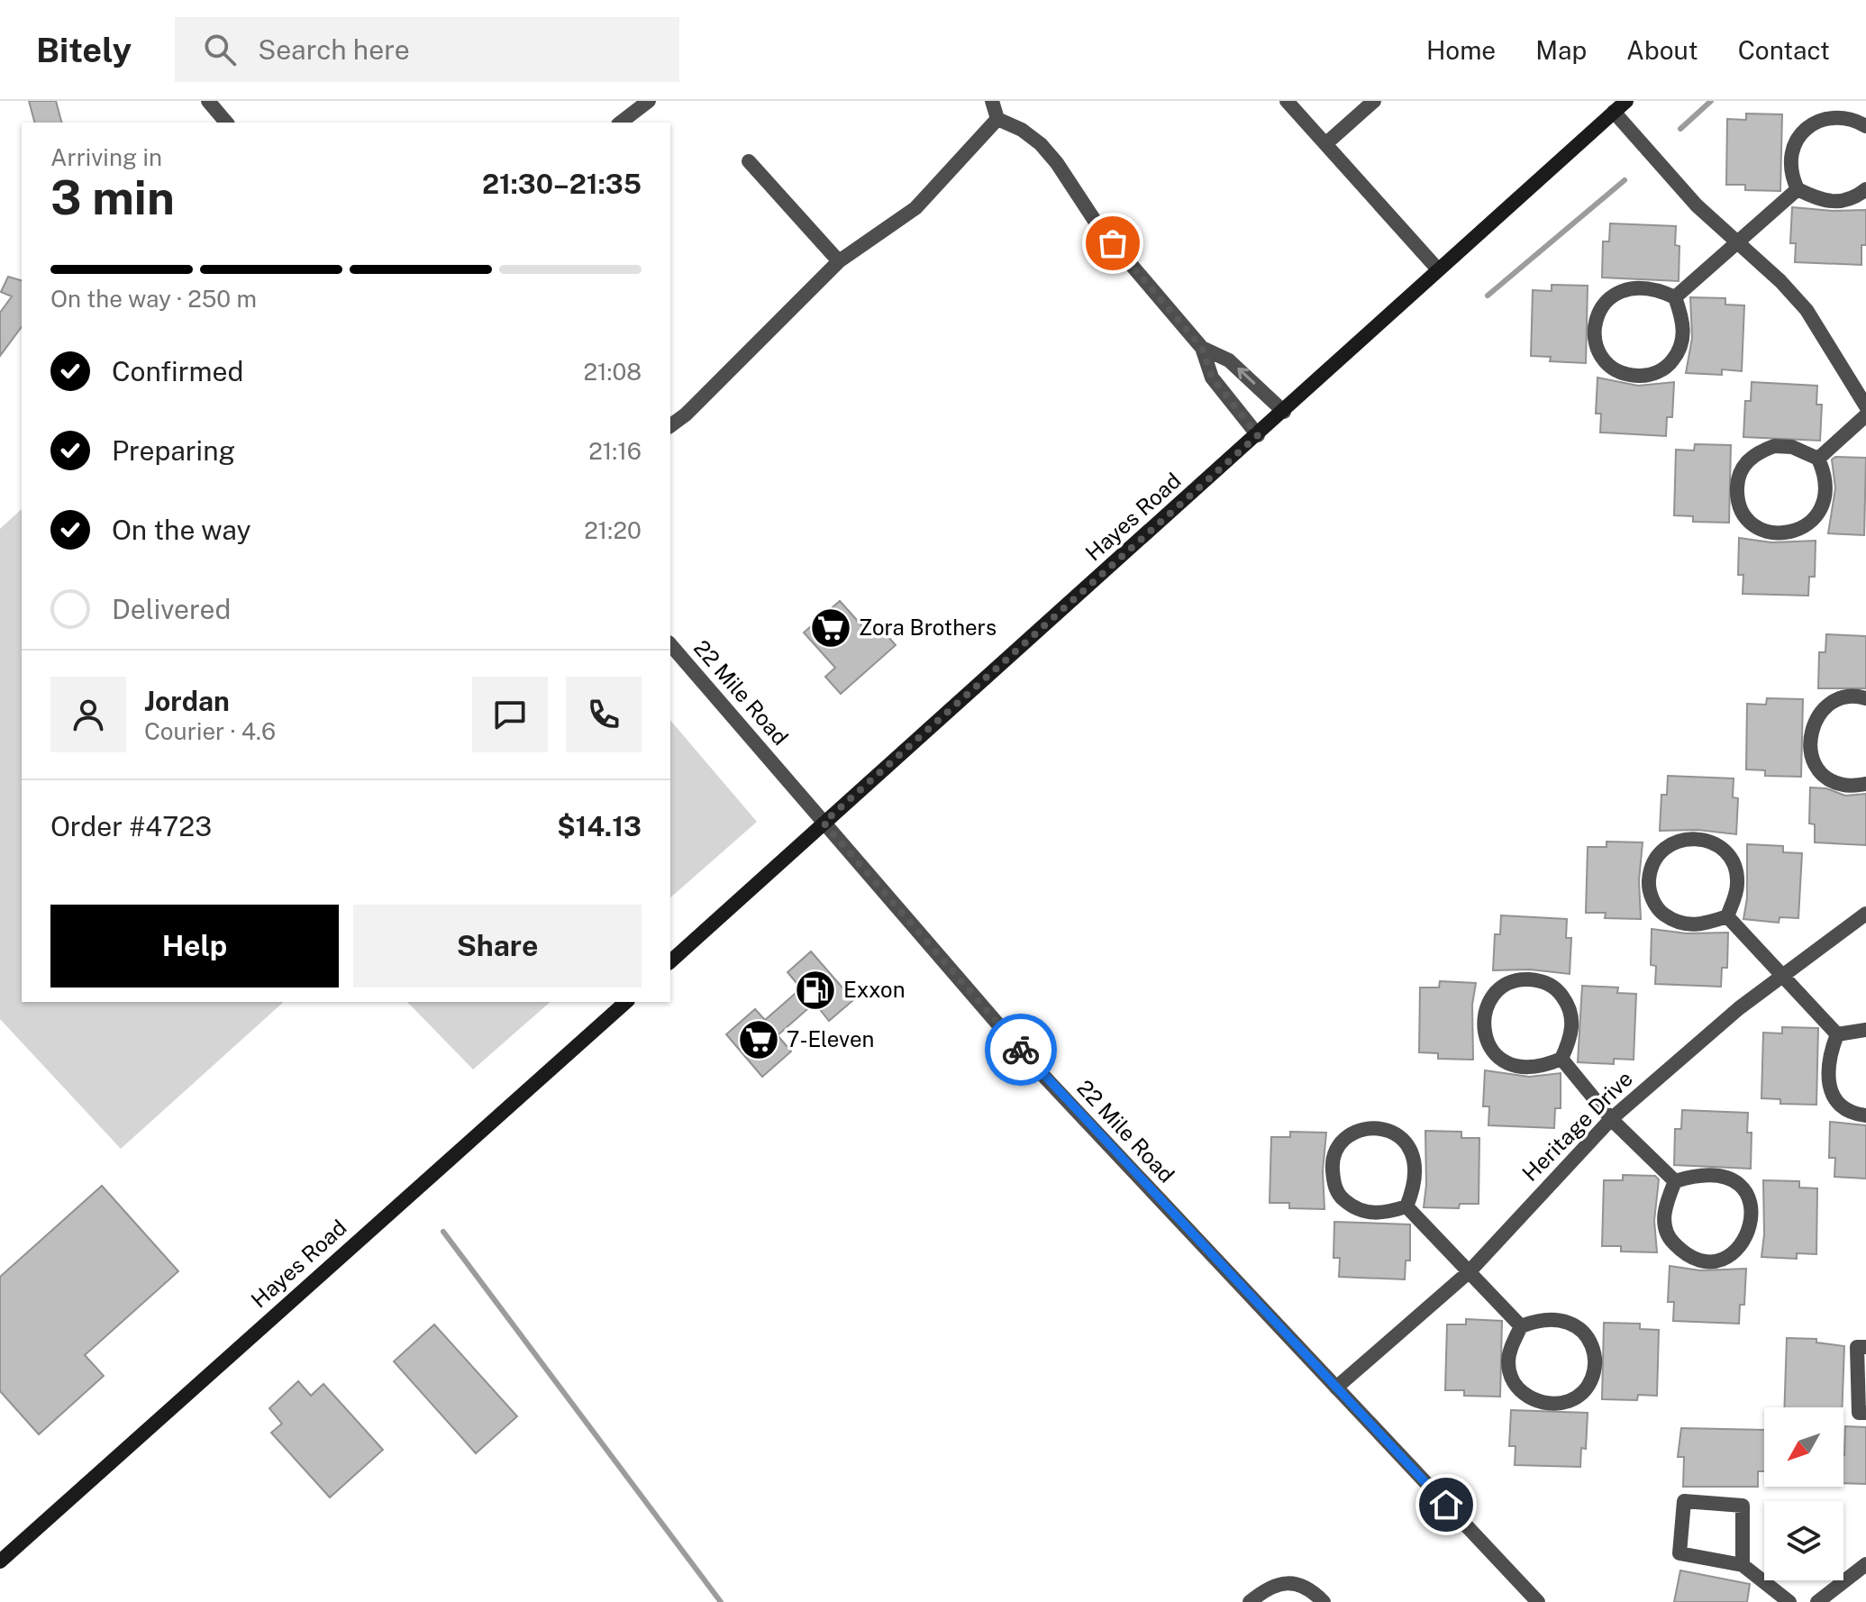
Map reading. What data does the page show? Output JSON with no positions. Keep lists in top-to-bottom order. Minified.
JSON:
{"streets":{"main road":["Hayes Road"],"street":["22 Mile Road","Heritage Drive"]},"crossings":[["Hayes Road","22 Mile Road"],["22 Mile Road","Heritage Drive"]],"places":{"supermarket":["Zora Brothers","7-Eleven"],"fuel station":["Exxon"]},"north":"bottom left","page":{"header":"Bitely","search":"Search here","nav":["Home","Map","About","Contact"],"heading":["3 min","Arriving in","21:30–21:35"],"panel":["Jordan","Courier · 4.6","Order #4723","$14.13"],"bar":"On the way · 250 m","list":[["Confirmed","21:08"],["Preparing","21:16"],["On the way","21:20"],"Delivered"],"buttons":["Help","Share"]}}
